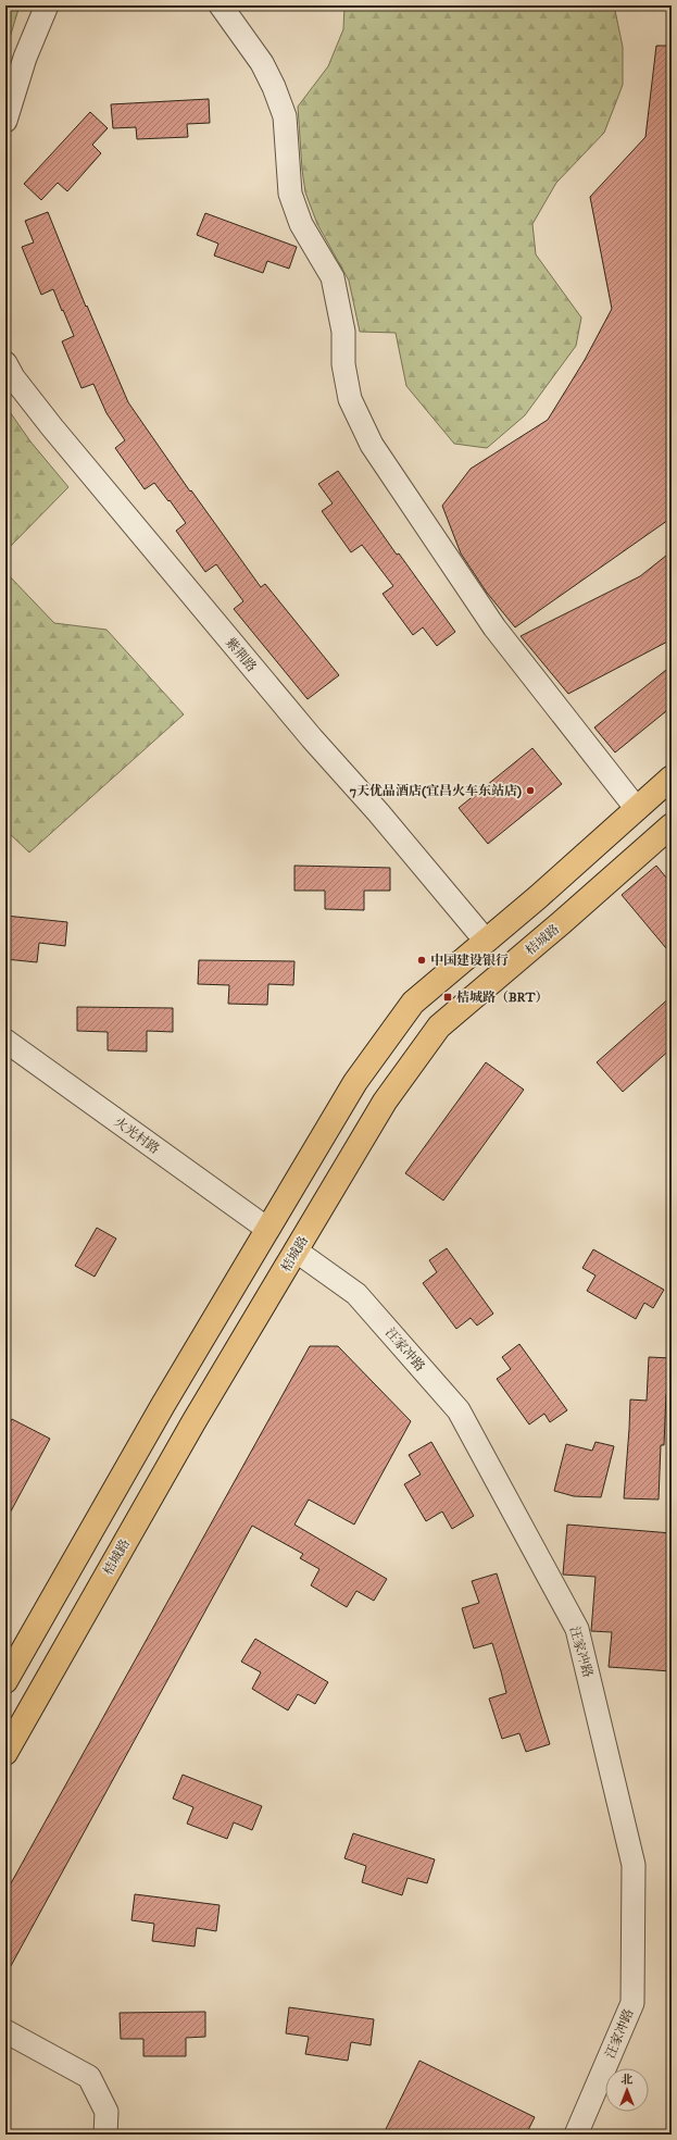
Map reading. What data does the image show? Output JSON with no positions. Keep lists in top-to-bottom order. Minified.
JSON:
{"streets":{"main road":["桔城路"],"street":["紫荆路","火光村路","汪家冲路"]},"crossings":[["桔城路","汪家冲路"]],"places":{"other":["7天优品酒店(宜昌火车东站店)","中国建设银行"],"transit":["桔城路（BRT）"]},"north":"top"}
